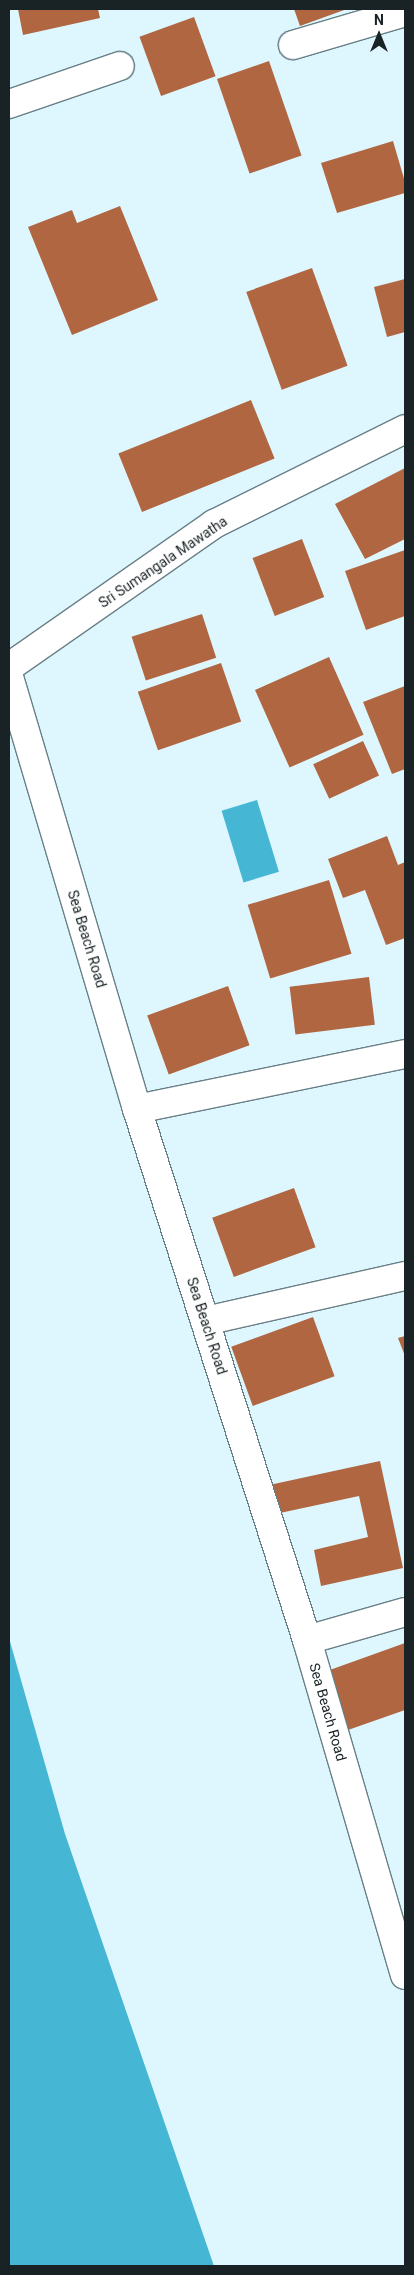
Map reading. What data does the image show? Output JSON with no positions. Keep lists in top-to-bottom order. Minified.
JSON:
{"streets":{"street":["Sri Sumangala Mawatha","Sea Beach Road"]},"north":"top"}
